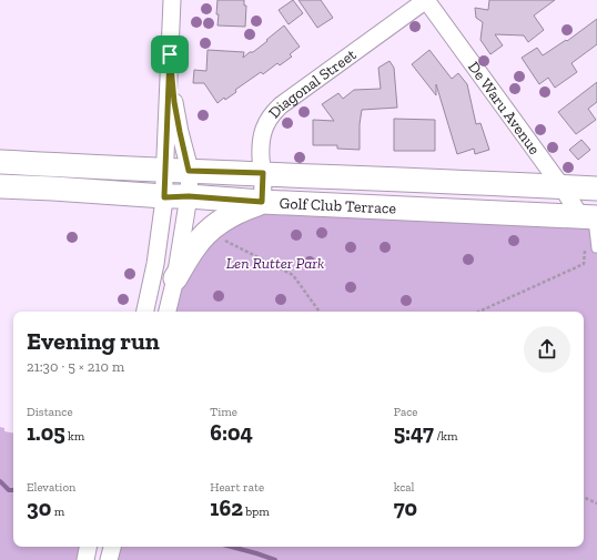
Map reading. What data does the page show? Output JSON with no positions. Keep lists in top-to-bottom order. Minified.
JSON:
{"streets":{"street":["Diagonal Street","De Waru Avenue","Golf Club Terrace"]},"crossings":[["Diagonal Street","De Waru Avenue"],["Diagonal Street","Golf Club Terrace"],["De Waru Avenue","Golf Club Terrace"]],"parks":["Len Rutter Park"],"page":{"heading":["Evening run","21:30 · 5 × 210 m"],"stats":[["Distance","1.05 km"],["Time","6:04"],["Pace","5:47 /km"],["Elevation","30 m"],["Heart rate","162 bpm"],["kcal","70"]]}}
